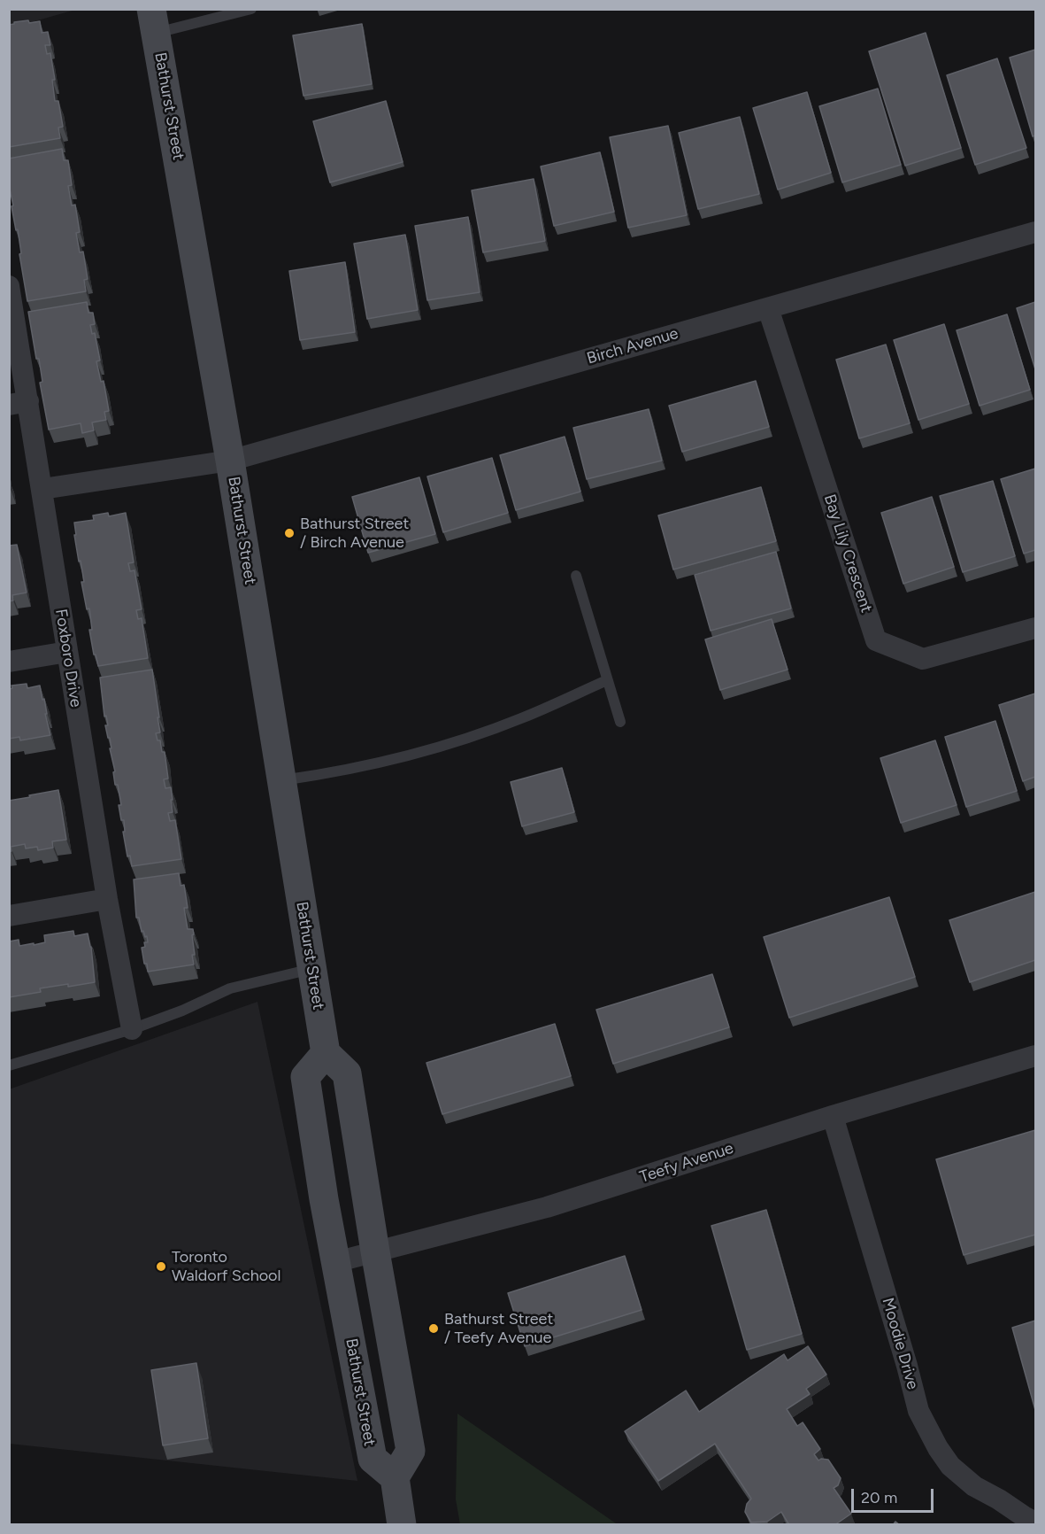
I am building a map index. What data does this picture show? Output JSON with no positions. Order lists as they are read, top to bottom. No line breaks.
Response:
{"streets":{"main road":["Bathurst Street"],"street":["Birch Avenue","Bay Lily Crescent","Foxboro Drive","Teefy Avenue","Moodie Drive"]},"crossings":[["Bathurst Street","Birch Avenue"],["Bathurst Street","Teefy Avenue"],["Birch Avenue","Bay Lily Crescent"],["Birch Avenue","Foxboro Drive"],["Teefy Avenue","Moodie Drive"]],"places":["Bathurst Street / Birch Avenue","Toronto Waldorf School","Bathurst Street / Teefy Avenue"],"scale_bar":"20 m"}
